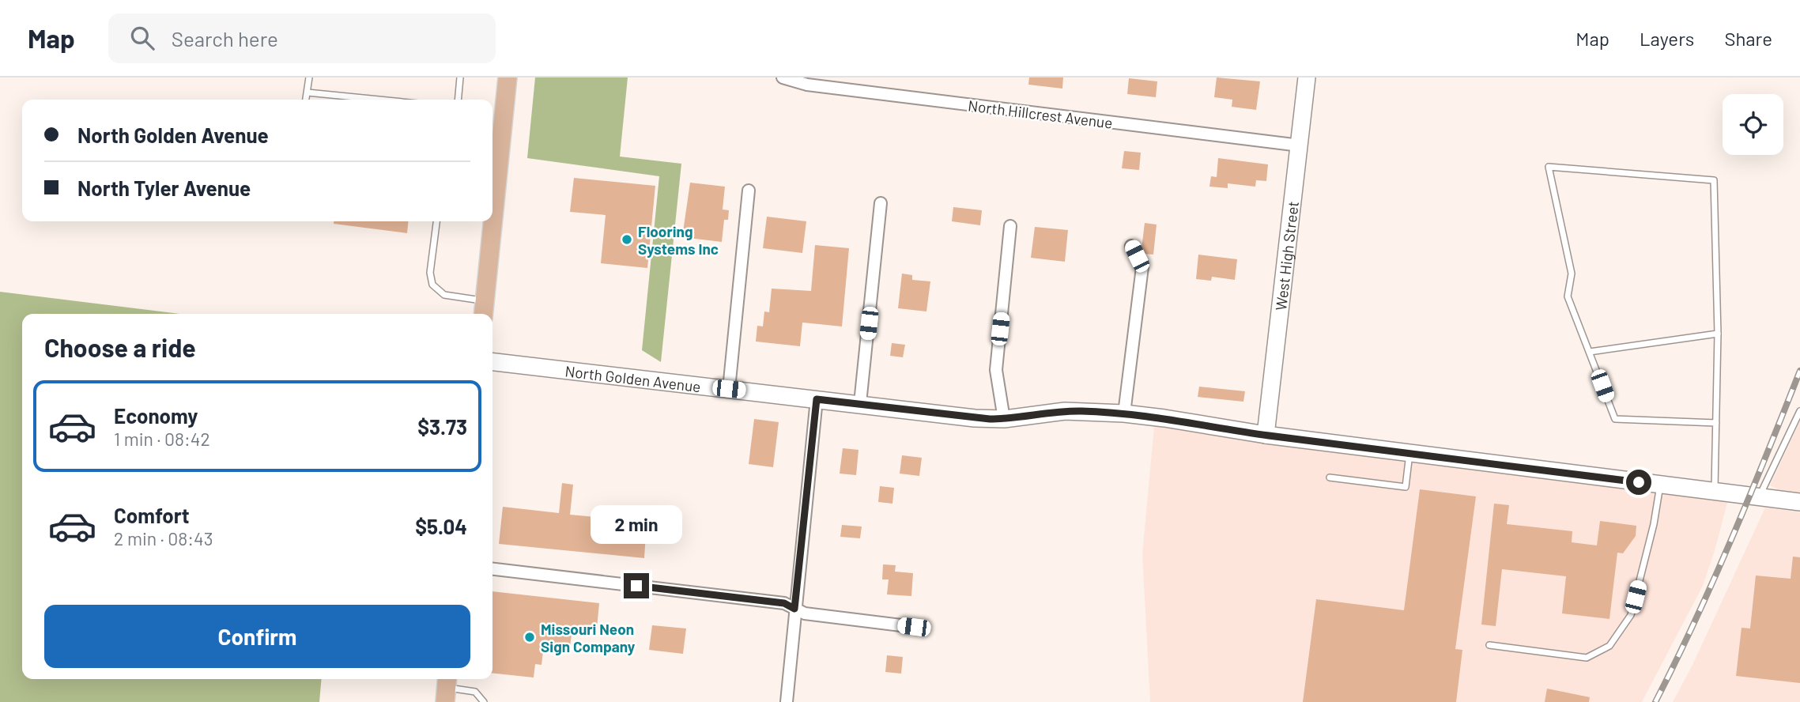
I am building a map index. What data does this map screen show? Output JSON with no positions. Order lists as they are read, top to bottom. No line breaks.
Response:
{"streets":{"street":["North Hillcrest Avenue","West High Street","North Golden Avenue"]},"crossings":[["North Hillcrest Avenue","West High Street"],["West High Street","North Golden Avenue"]],"places":["Flooring Systems Inc","Missouri Neon Sign Company"],"page":{"header":"Map","search":"Search here","nav":["Map","Layers","Share"],"banner":["North Golden Avenue","North Tyler Avenue"],"heading":"Choose a ride","list":[{"name":"Economy","note":"1 min · 08:42","value":"$3.73"},{"name":"Comfort","note":"2 min · 08:43","value":"$5.04"}],"bubble":"2 min","buttons":"Confirm"}}
